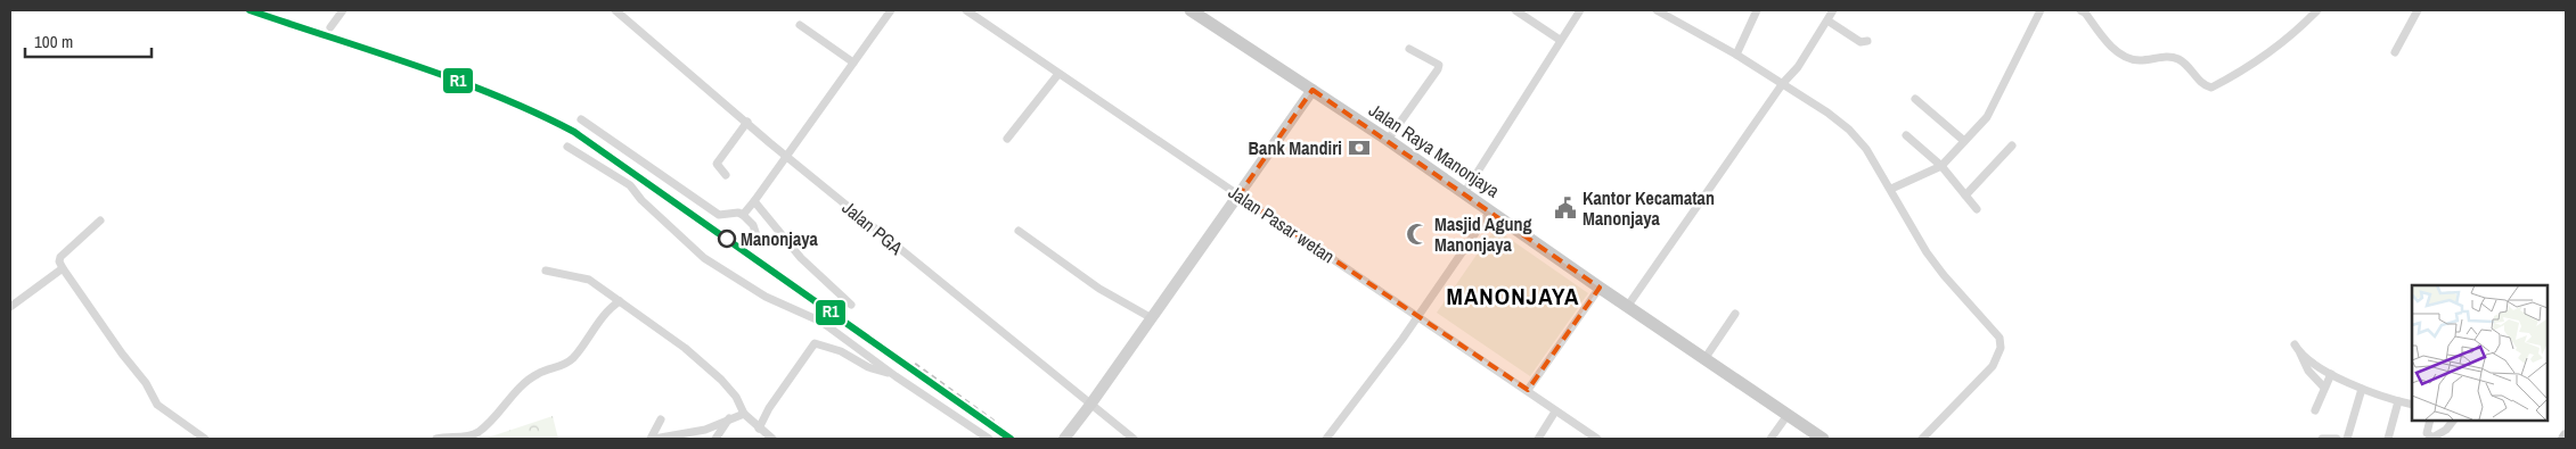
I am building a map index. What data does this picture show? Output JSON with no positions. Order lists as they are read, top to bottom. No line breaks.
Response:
{"streets":{"main road":["Jalan Raya Manonjaya"],"street":["Jalan Pasar wetan","Jalan PGA"]},"districts":["MANONJAYA"],"places":{"bank":["Bank Mandiri"],"public building":["Kantor Kecamatan Manonjaya"],"mosque":["Masjid Agung Manonjaya"],"other":["Manonjaya"]},"lines":["transit line R1"],"scale_bar":"100 m"}
